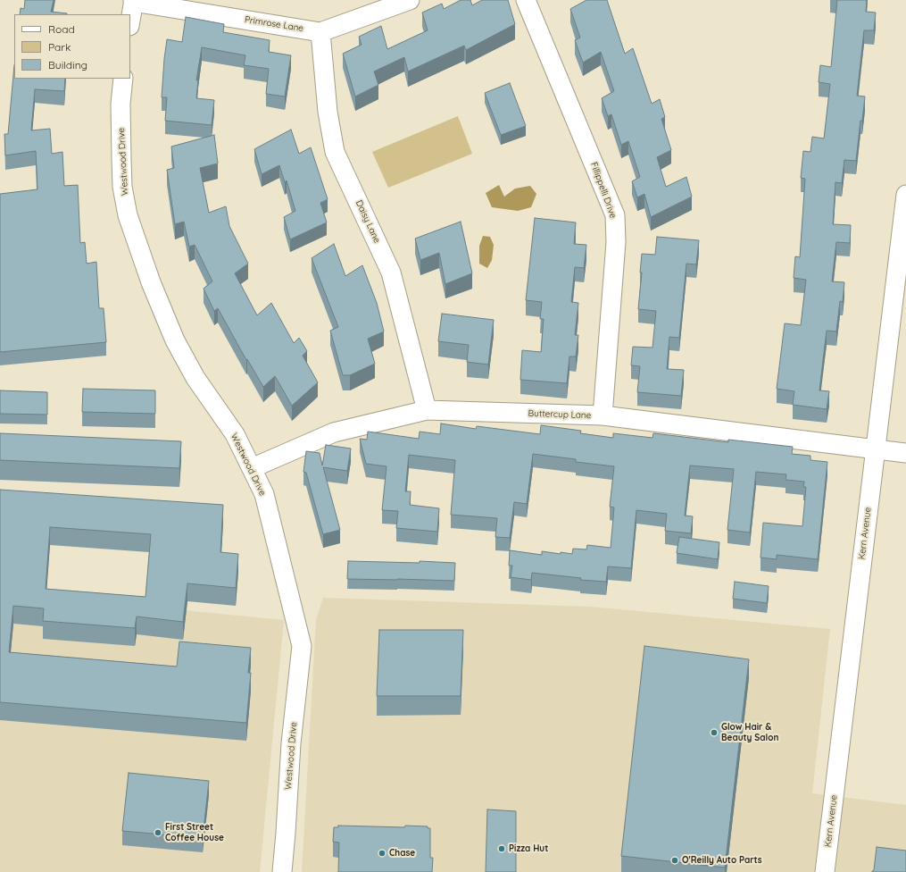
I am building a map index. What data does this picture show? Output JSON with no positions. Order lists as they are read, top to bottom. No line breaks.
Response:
{"streets":{"street":["Primrose Lane","Westwood Drive","Fillippelli Drive","Daisy Lane","Buttercup Lane","Kern Avenue"]},"crossings":[["Primrose Lane","Daisy Lane"],["Westwood Drive","Buttercup Lane"],["Fillippelli Drive","Buttercup Lane"],["Daisy Lane","Buttercup Lane"],["Buttercup Lane","Kern Avenue"]],"places":["Glow Hair & Beauty Salon","First Street Coffee House","Pizza Hut","Chase","O'Reilly Auto Parts"],"legend":["Road","Park","Building"]}
